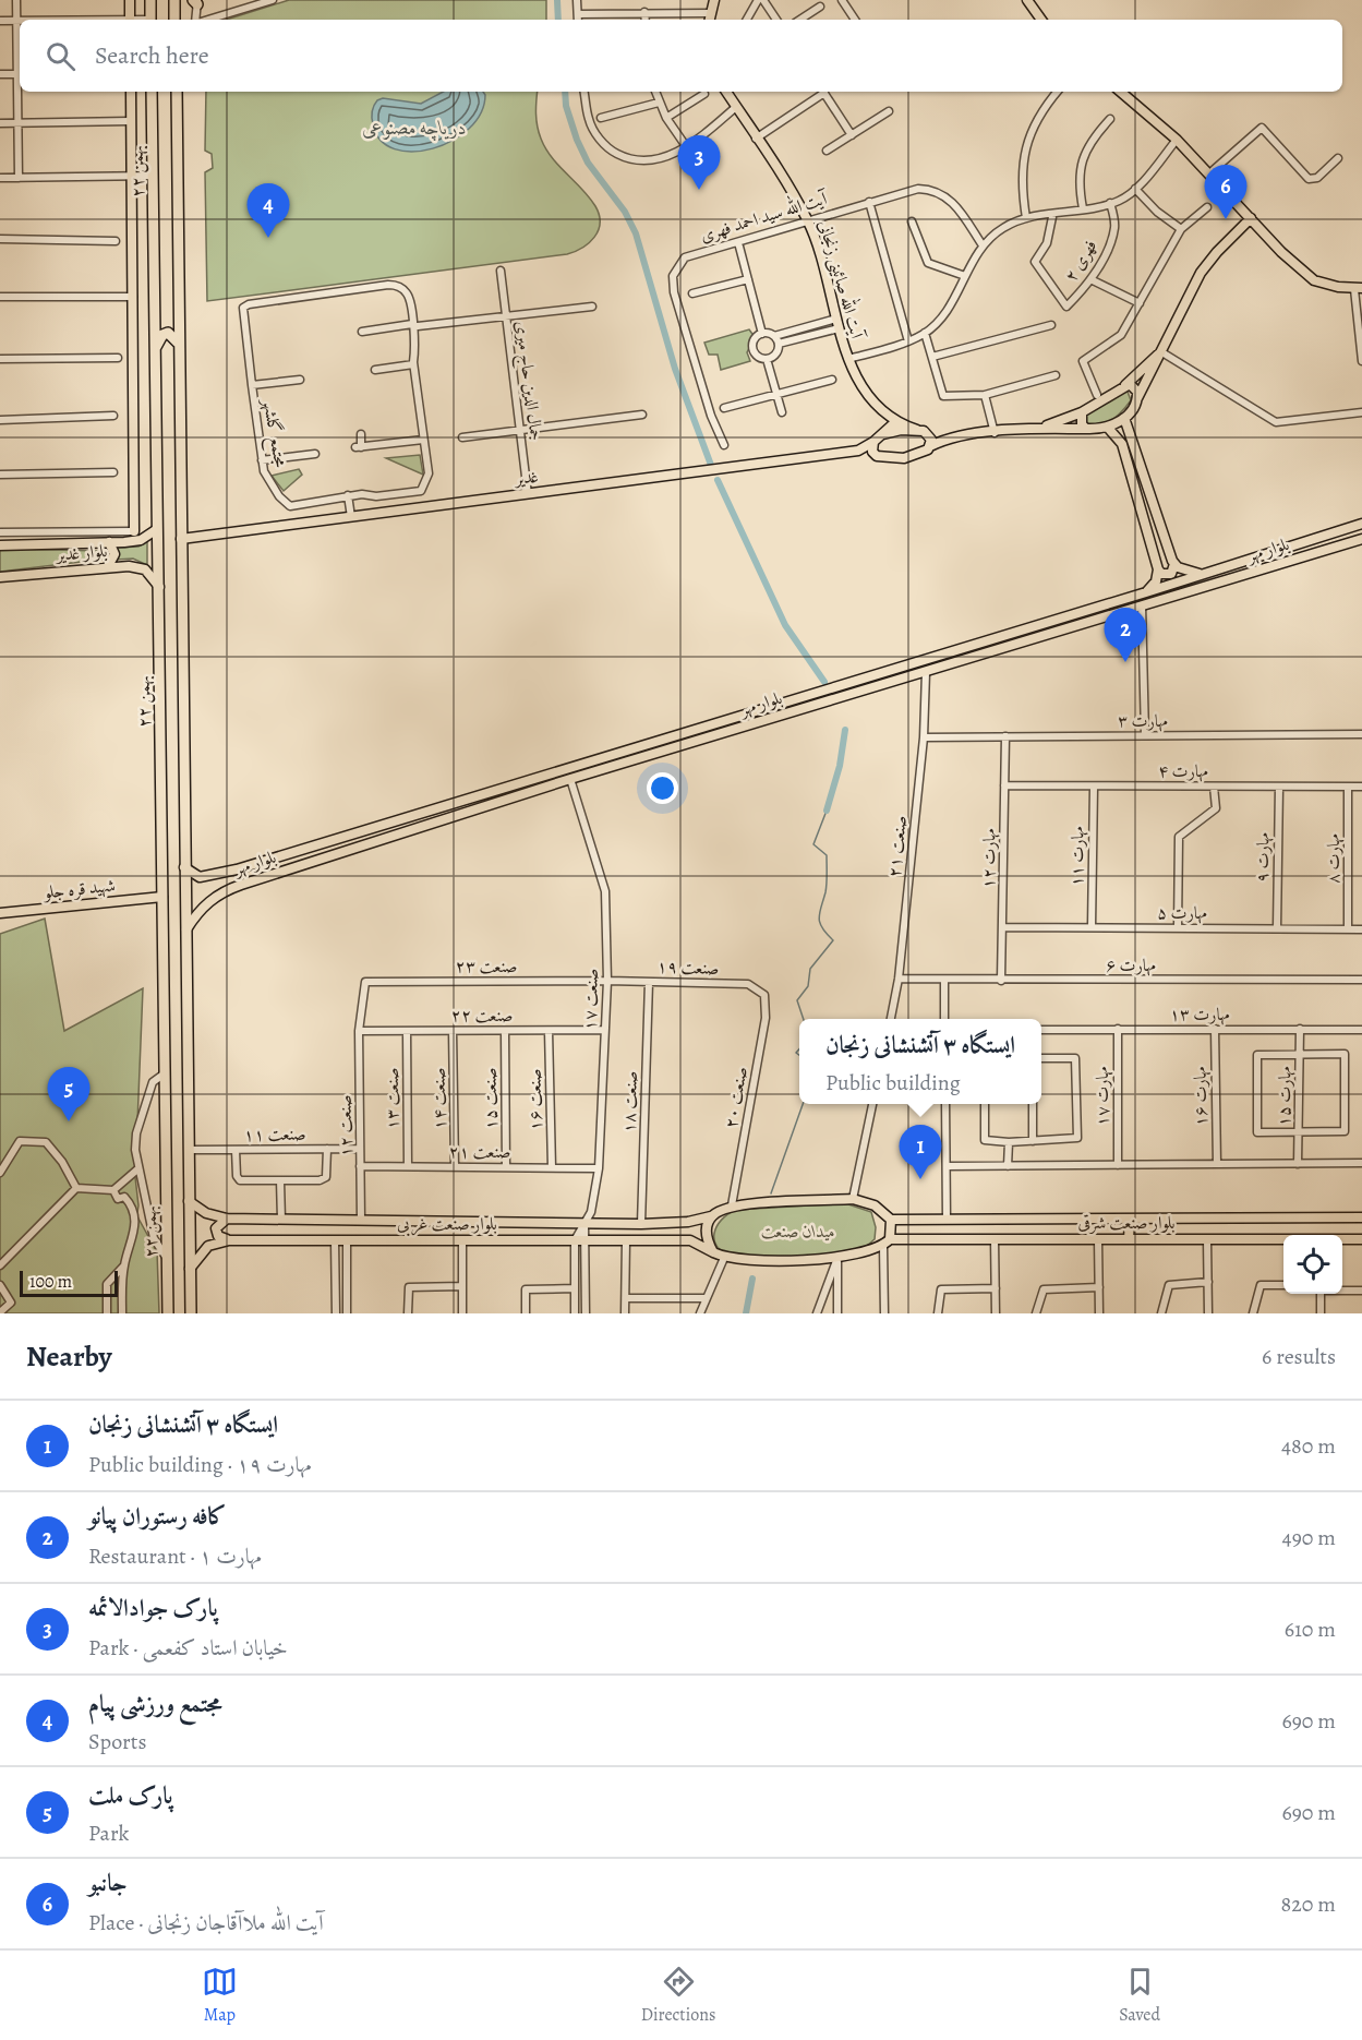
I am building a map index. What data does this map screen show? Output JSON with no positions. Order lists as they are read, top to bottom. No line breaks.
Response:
{"streets":{"highway":["۲۲ بهمن"],"main road":["آیت الله صائینی زنجانی","غدیر","بلوار مهر","بلوار غدیر","شهید قره جلو","بلوار صنعت شرقی","بلوار صنعت غربی"],"street":["آیت الله سید احمد فهری","فهری ۲","جمال الدین حاج میری","مجتمع گلشهر","مهارت ۳","مهارت ۴","صنعت ۲۱","مهارت ۱۱","مهارت ۹","مهارت ۱۲","مهارت ۸","مهارت ۵","مهارت ۶","صنعت ۲۳","صنعت ۱۹","صنعت ۱۷","مهارت ۱۳","صنعت ۲۲","مهارت ۱۷","مهارت ۱۶","مهارت ۱۵","صنعت ۲۰","صنعت ۱۳","صنعت ۱۴","صنعت ۱۵","صنعت ۱۶","صنعت ۱۸","صنعت ۱۲","صنعت ۱۱"]},"crossings":[["۲۲ بهمن","بلوار غدیر"],["۲۲ بهمن","شهید قره جلو"],["آیت الله سید احمد فهری","آیت الله صائینی زنجانی"],["آیت الله صائینی زنجانی","غدیر"],["جمال الدین حاج میری","غدیر"],["بلوار مهر","صنعت ۲۱"],["بلوار مهر","صنعت ۱۷"],["مهارت ۳","صنعت ۲۱"],["مهارت ۳","مهارت ۱۲"],["مهارت ۴","مهارت ۱۱"],["مهارت ۴","مهارت ۹"],["مهارت ۴","مهارت ۱۲"],["مهارت ۴","مهارت ۸"],["صنعت ۲۱","مهارت ۶"],["صنعت ۲۱","صنعت ۱۷"],["صنعت ۲۱","صنعت ۱۳"],["صنعت ۲۱","صنعت ۱۴"],["صنعت ۲۱","صنعت ۱۵"],["صنعت ۲۱","صنعت ۱۶"],["صنعت ۲۱","صنعت ۱۲"],["مهارت ۱۱","مهارت ۵"],["مهارت ۹","مهارت ۵"],["مهارت ۱۲","مهارت ۵"],["مهارت ۱۲","مهارت ۶"],["مهارت ۸","مهارت ۵"],["صنعت ۲۳","صنعت ۱۹"],["صنعت ۲۳","صنعت ۱۷"],["صنعت ۲۳","صنعت ۱۲"],["صنعت ۱۹","صنعت ۱۷"],["صنعت ۱۹","صنعت ۲۰"],["صنعت ۱۹","صنعت ۱۸"],["صنعت ۱۷","صنعت ۲۲"],["صنعت ۱۷","بلوار صنعت غربی"],["مهارت ۱۳","مهارت ۱۷"],["مهارت ۱۳","مهارت ۱۶"],["مهارت ۱۳","مهارت ۱۵"],["صنعت ۲۲","صنعت ۱۳"],["صنعت ۲۲","صنعت ۱۴"],["صنعت ۲۲","صنعت ۱۵"],["صنعت ۲۲","صنعت ۱۶"],["صنعت ۲۲","صنعت ۱۲"],["صنعت ۱۸","بلوار صنعت غربی"],["صنعت ۱۲","صنعت ۱۱"],["صنعت ۱۲","بلوار صنعت غربی"]],"water":["دریاچه مصنوعی"],"parks":["میدان صنعت"],"scale_bar":"100 m","page":{"search":"Search here","pins":["3","6","4","2","5","1"],"popup":["ایستگاه ۳ آتشنشانی زنجان","Public building"],"scale":"100 m","heading":["Nearby","6 results"],"list":[{"mark":"1","name":"ایستگاه ۳ آتشنشانی زنجان","note":"Public building · مهارت ۱۹","value":"480 m"},{"mark":"2","name":"كافه رستوران پيانو","note":"Restaurant · مهارت ۱","value":"490 m"},{"mark":"3","name":"پارک جوادالائمه","note":"Park · خیابان استاد کفعمی","value":"610 m"},{"mark":"4","name":"مجتمع ورزشی پیام","note":"Sports","value":"690 m"},{"mark":"5","name":"پارک ملت","note":"Park","value":"690 m"},{"mark":"6","name":"جانبو","note":"Place · آیت الله ملاآقاجان زنجانی","value":"820 m"}],"nav":["Map","Directions","Saved"]}}
